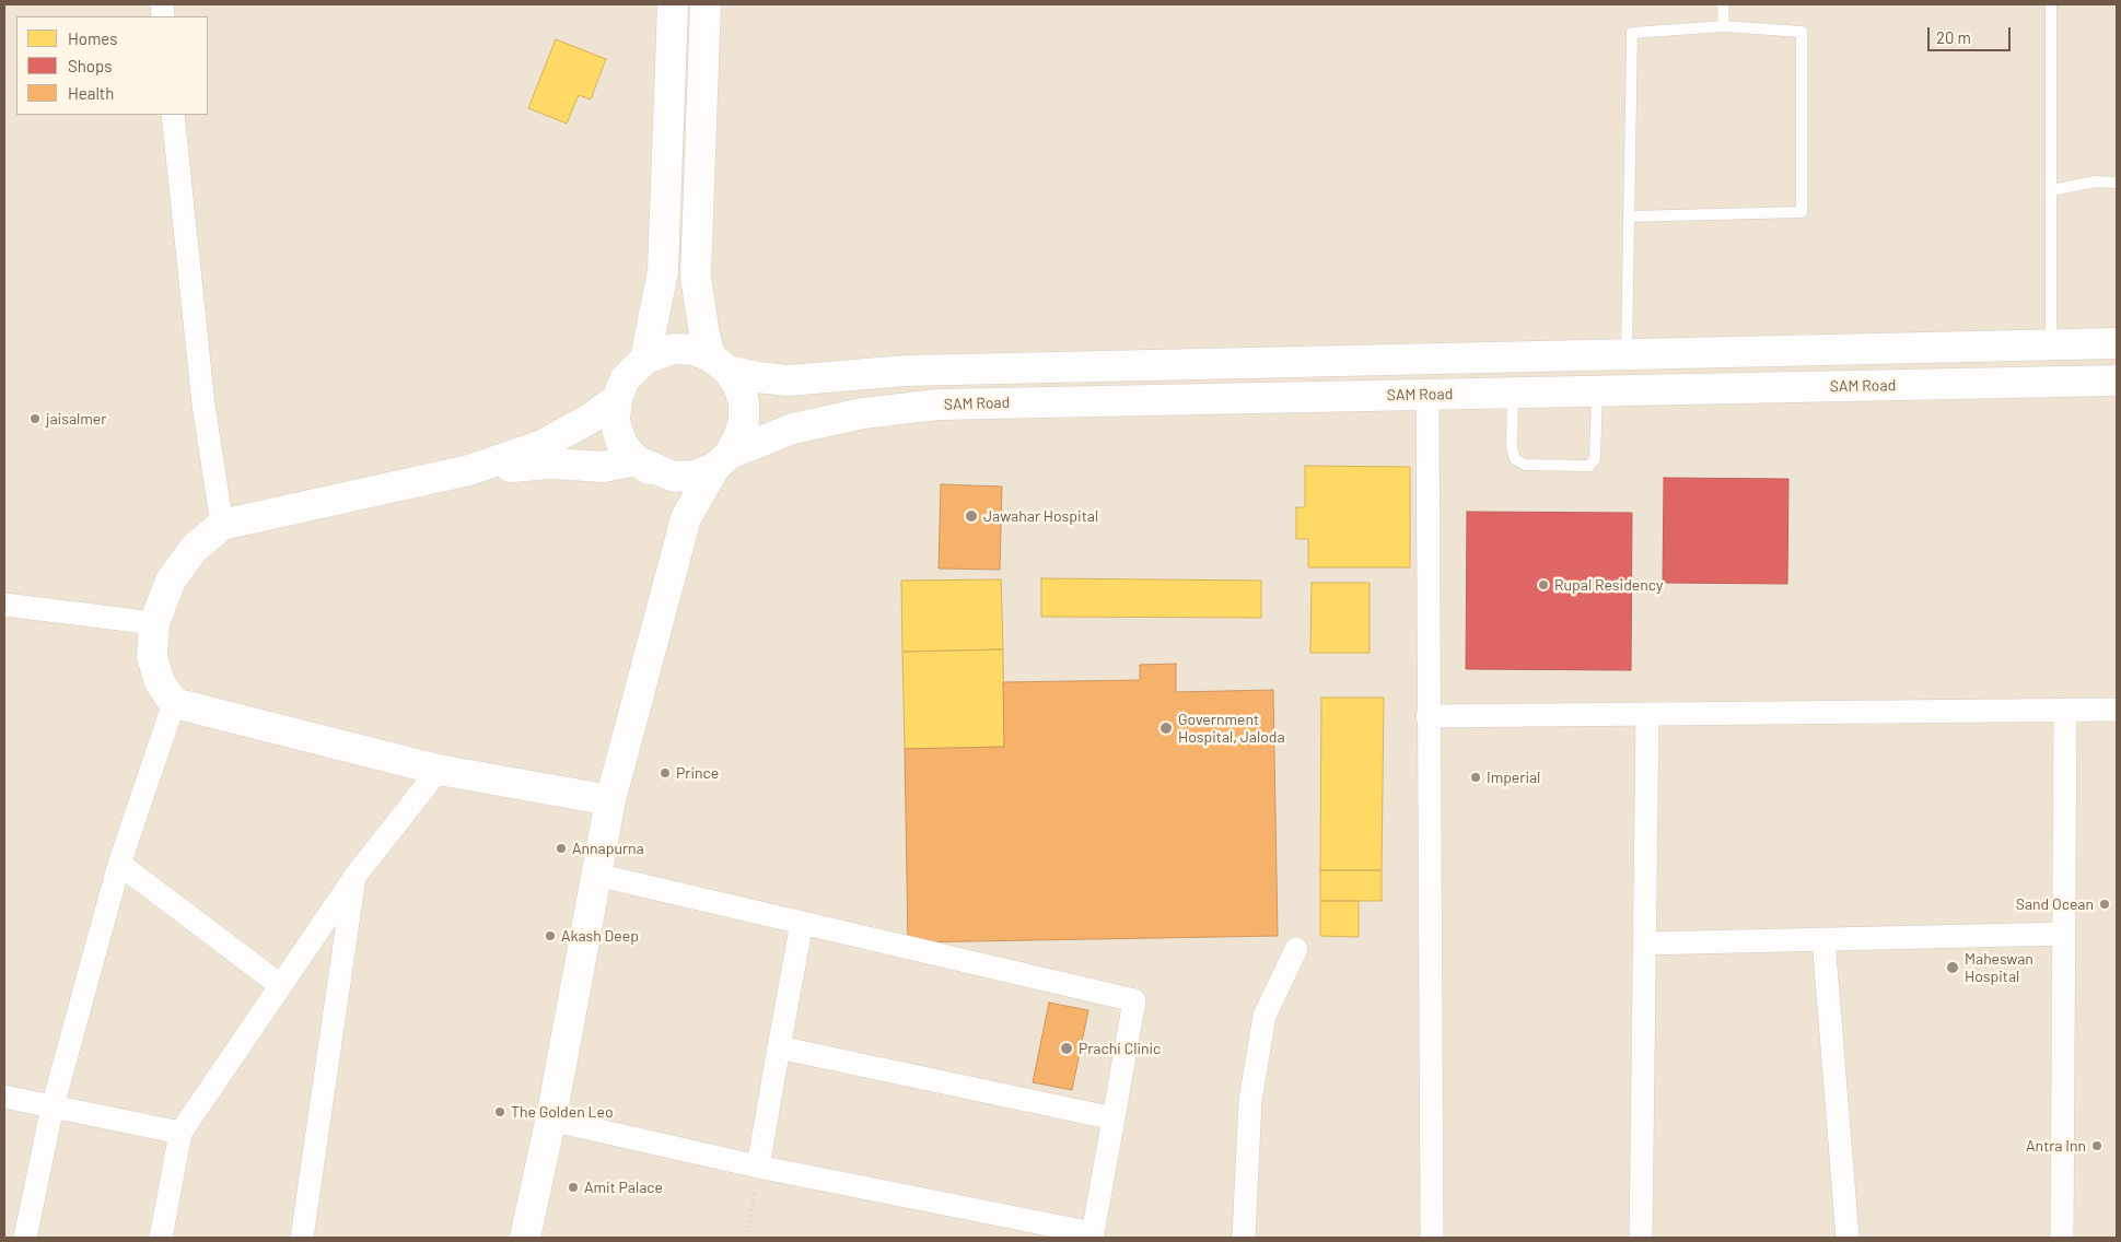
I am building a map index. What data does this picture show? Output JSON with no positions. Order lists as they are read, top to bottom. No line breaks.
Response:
{"streets":{"main road":["SAM Road"]},"places":["jaisalmer","Jawahar Hospital","Rupal Residency","Government Hospital, Jaloda","Prince","Imperial","Annapurna","Sand Ocean","Akash Deep","Maheswan Hospital","Prachi Clinic","The Golden Leo","Antra Inn","Amit Palace"],"legend":["Homes","Shops","Health"],"scale_bar":"20 m"}
